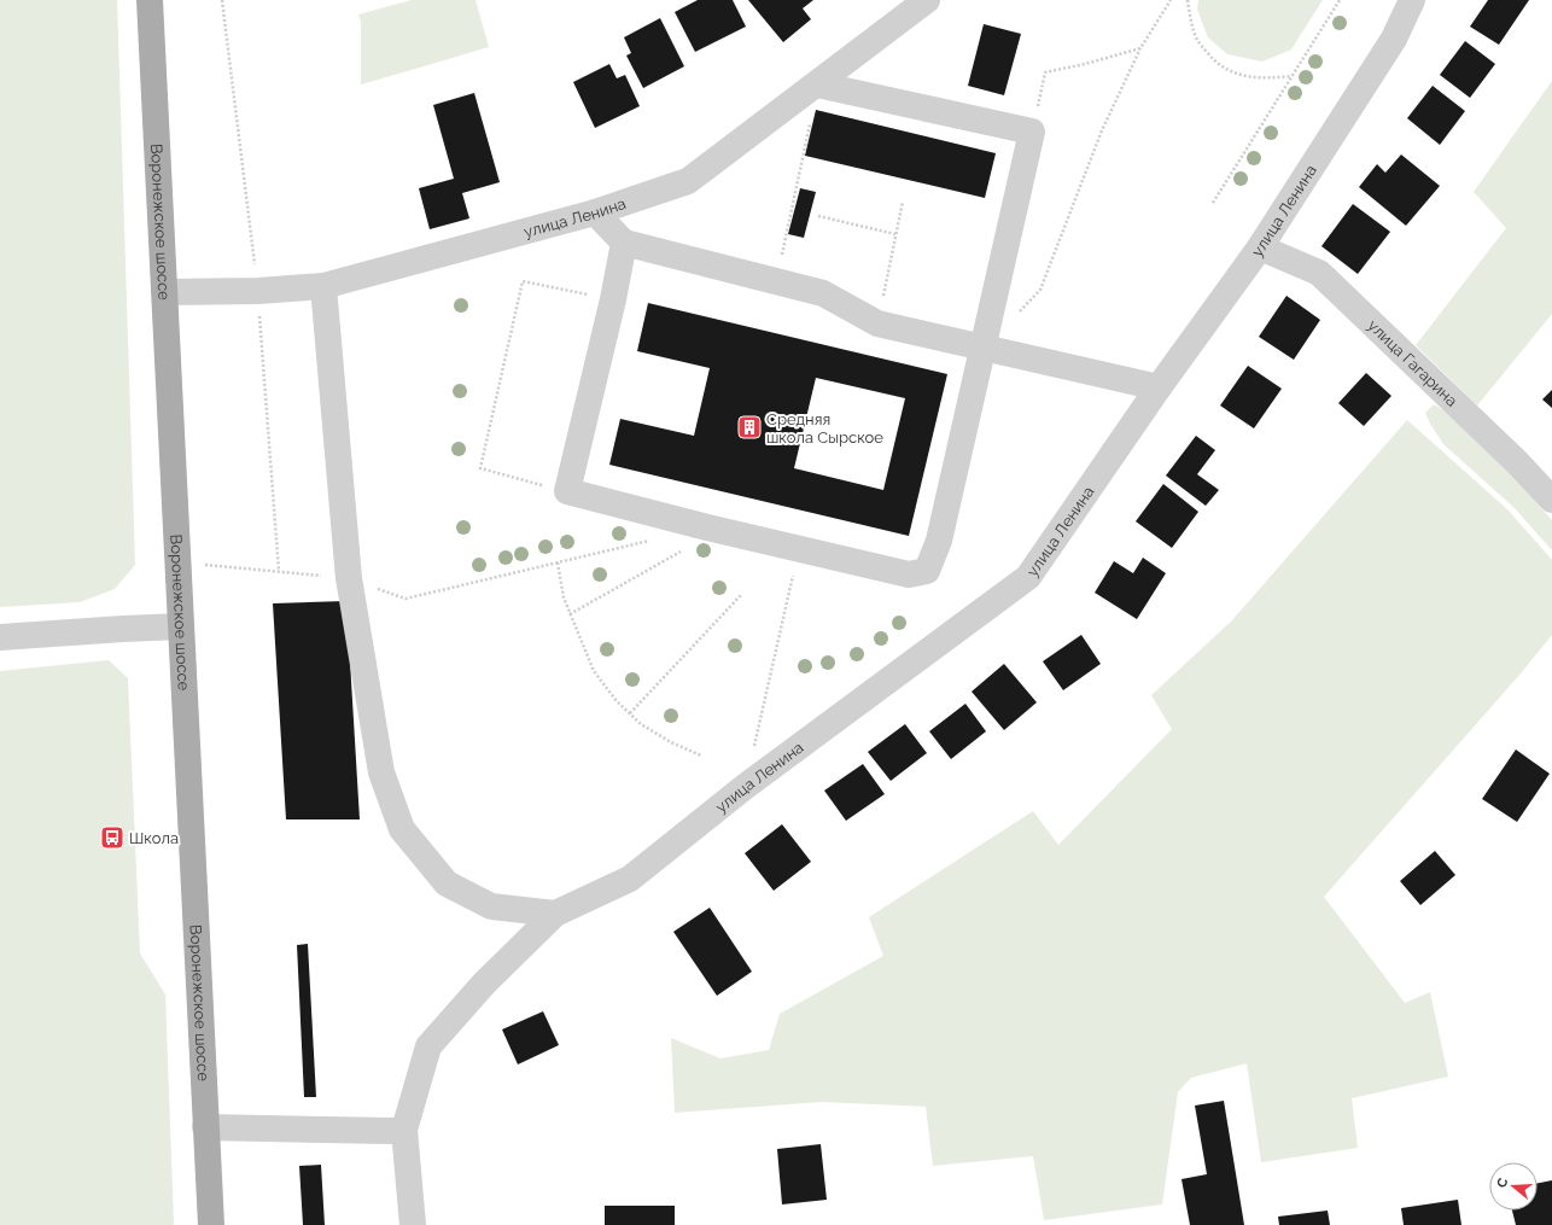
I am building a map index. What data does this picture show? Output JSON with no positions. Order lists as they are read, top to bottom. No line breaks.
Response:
{"streets":{"main road":["Воронежское шоссе"],"street":["улица Ленина","улица Гагарина"]},"crossings":[["улица Ленина","Воронежское шоссе"],["улица Ленина","улица Гагарина"]],"places":{"building":["Средняя школа Сырское"],"bus stop":["Школа"]},"north":"left"}
